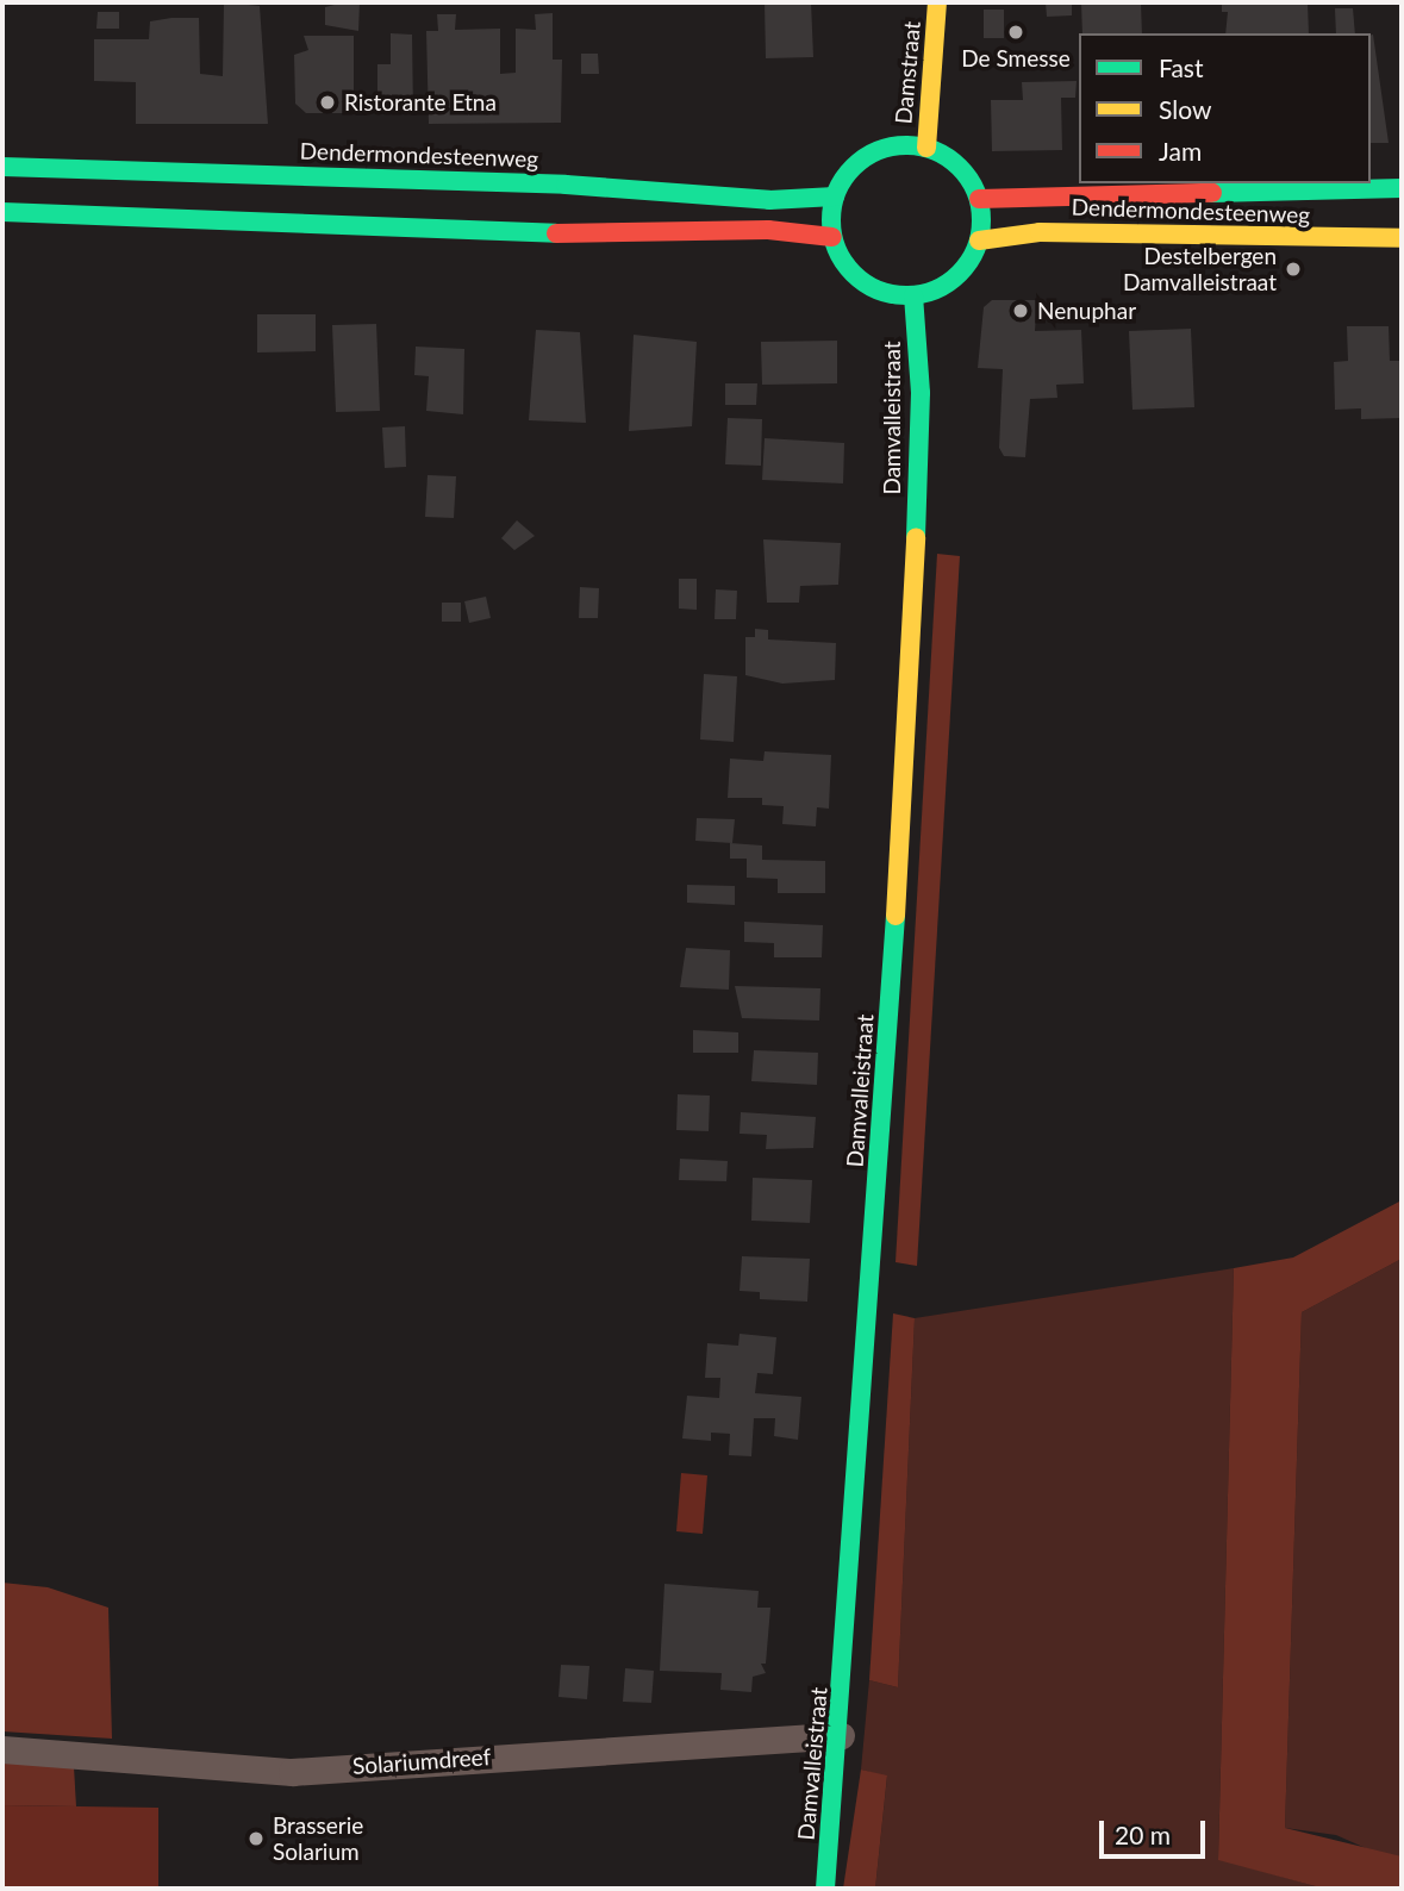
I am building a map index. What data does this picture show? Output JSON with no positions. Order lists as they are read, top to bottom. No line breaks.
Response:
{"streets":{"main road":["Damstraat","Dendermondesteenweg","Damvalleistraat"],"street":["Solariumdreef"]},"crossings":[["Damstraat","Dendermondesteenweg"],["Damstraat","Damvalleistraat"],["Dendermondesteenweg","Damvalleistraat"],["Damvalleistraat","Solariumdreef"]],"places":["De Smesse","Ristorante Etna","Destelbergen Damvalleistraat","Nenuphar","Brasserie Solarium"],"legend":["Fast","Slow","Jam"],"scale_bar":"20 m"}
